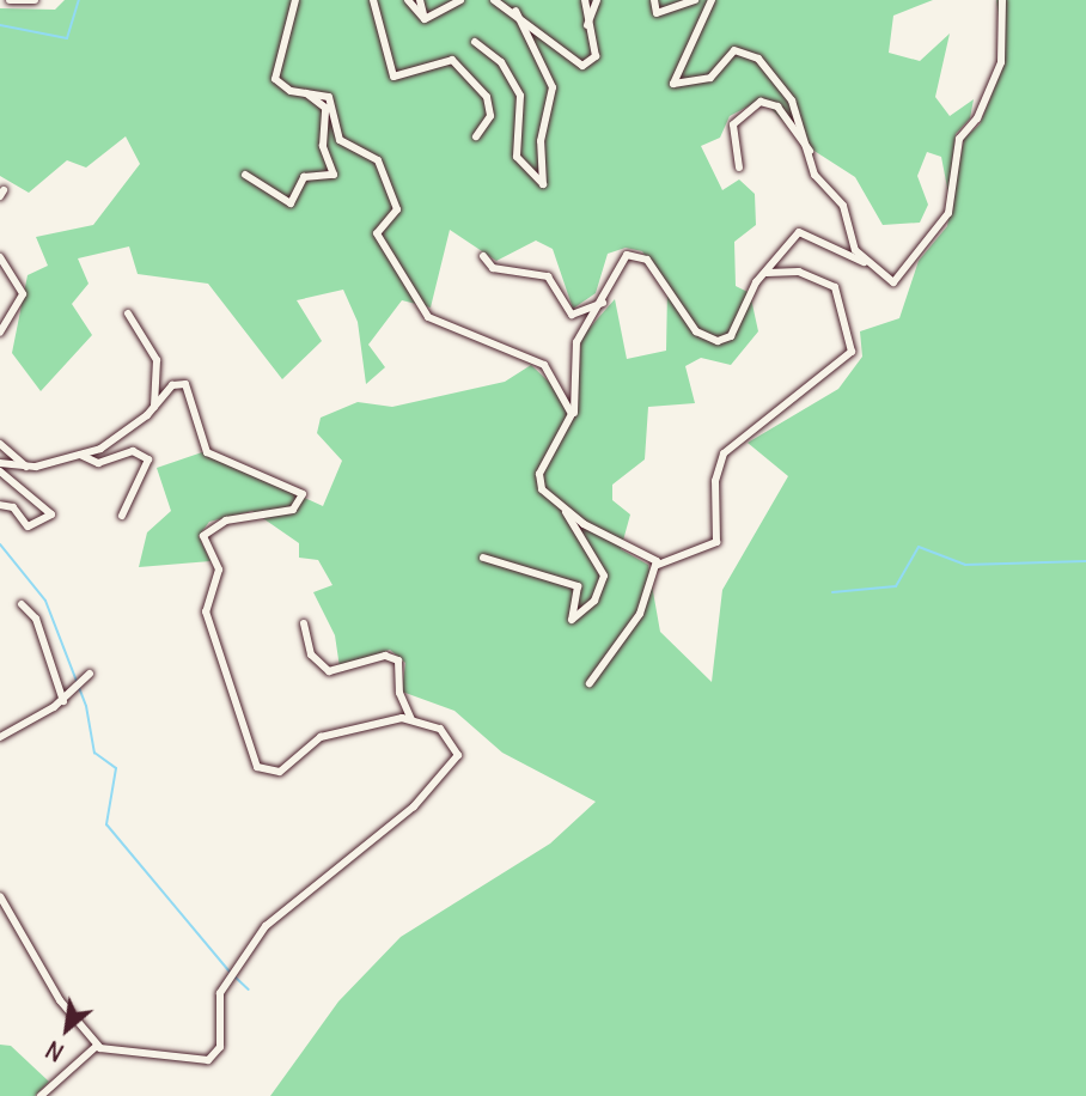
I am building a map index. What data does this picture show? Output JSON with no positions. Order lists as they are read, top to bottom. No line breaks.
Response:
{"north":"bottom left"}
